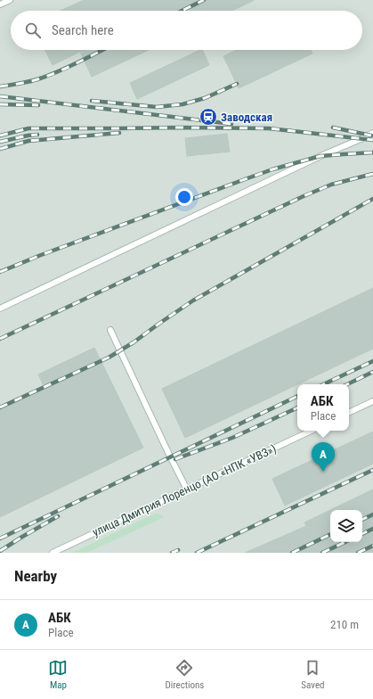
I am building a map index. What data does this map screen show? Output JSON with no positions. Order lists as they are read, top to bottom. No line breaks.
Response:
{"streets":{"lane":["улица Дмитрия Лоренцо (АО «НПК «УВЗ»)"]},"places":{"station":["Заводская"]},"page":{"search":"Search here","popup":["АБК","Place"],"pins":"A","heading":"Nearby","list":[{"mark":"A","name":"АБК","note":"Place","value":"210 m"}],"nav":["Map","Directions","Saved"]}}
